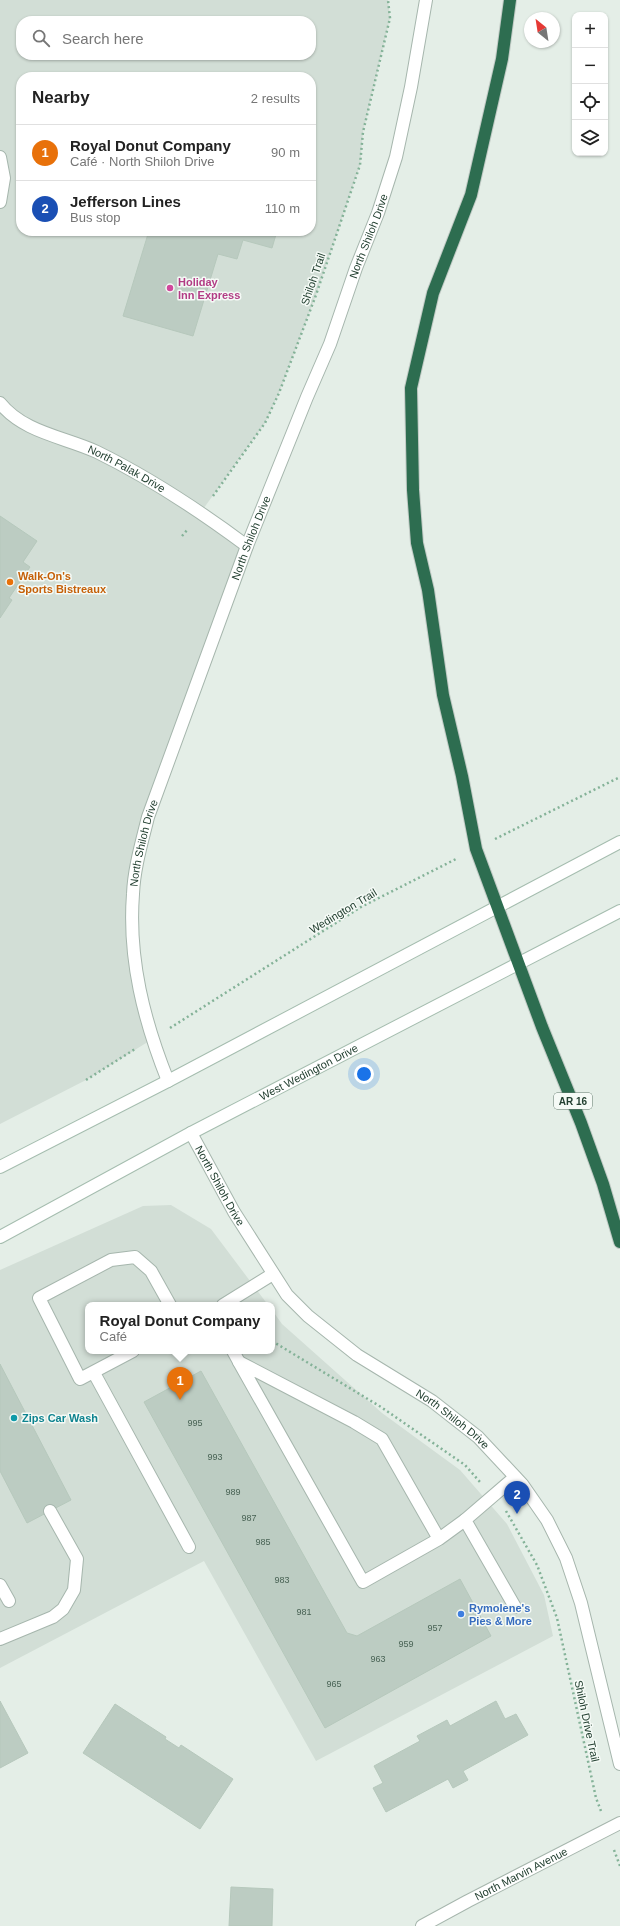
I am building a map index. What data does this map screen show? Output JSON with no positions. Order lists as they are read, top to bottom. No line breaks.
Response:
{"streets":{"highway":["AR 16"],"street":["North Shiloh Drive","North Palak Drive","West Wedington Drive","North Marvin Avenue"],"path":["Shiloh Trail","Wedington Trail","Shiloh Drive Trail"]},"crossings":[["North Shiloh Drive","North Palak Drive"],["North Shiloh Drive","Wedington Trail"],["North Shiloh Drive","West Wedington Drive"],["Shiloh Trail","North Palak Drive"],["West Wedington Drive","AR 16"]],"places":["Holiday Inn Express","Walk-On's Sports Bistreaux","Zips Car Wash","Rymolene's Pies & More"],"house_numbers":["995","993","989","987","985","983","981","957","959","963","965"],"north":"top left","page":{"map_buttons":["+","−"],"search":"Search here","heading":["Nearby","2 results"],"list":[{"mark":"1","name":"Royal Donut Company","note":"Café · North Shiloh Drive","value":"90 m"},{"mark":"2","name":"Jefferson Lines","note":"Bus stop","value":"110 m"}],"popup":["Royal Donut Company","Café"],"pins":["1","2"]}}
